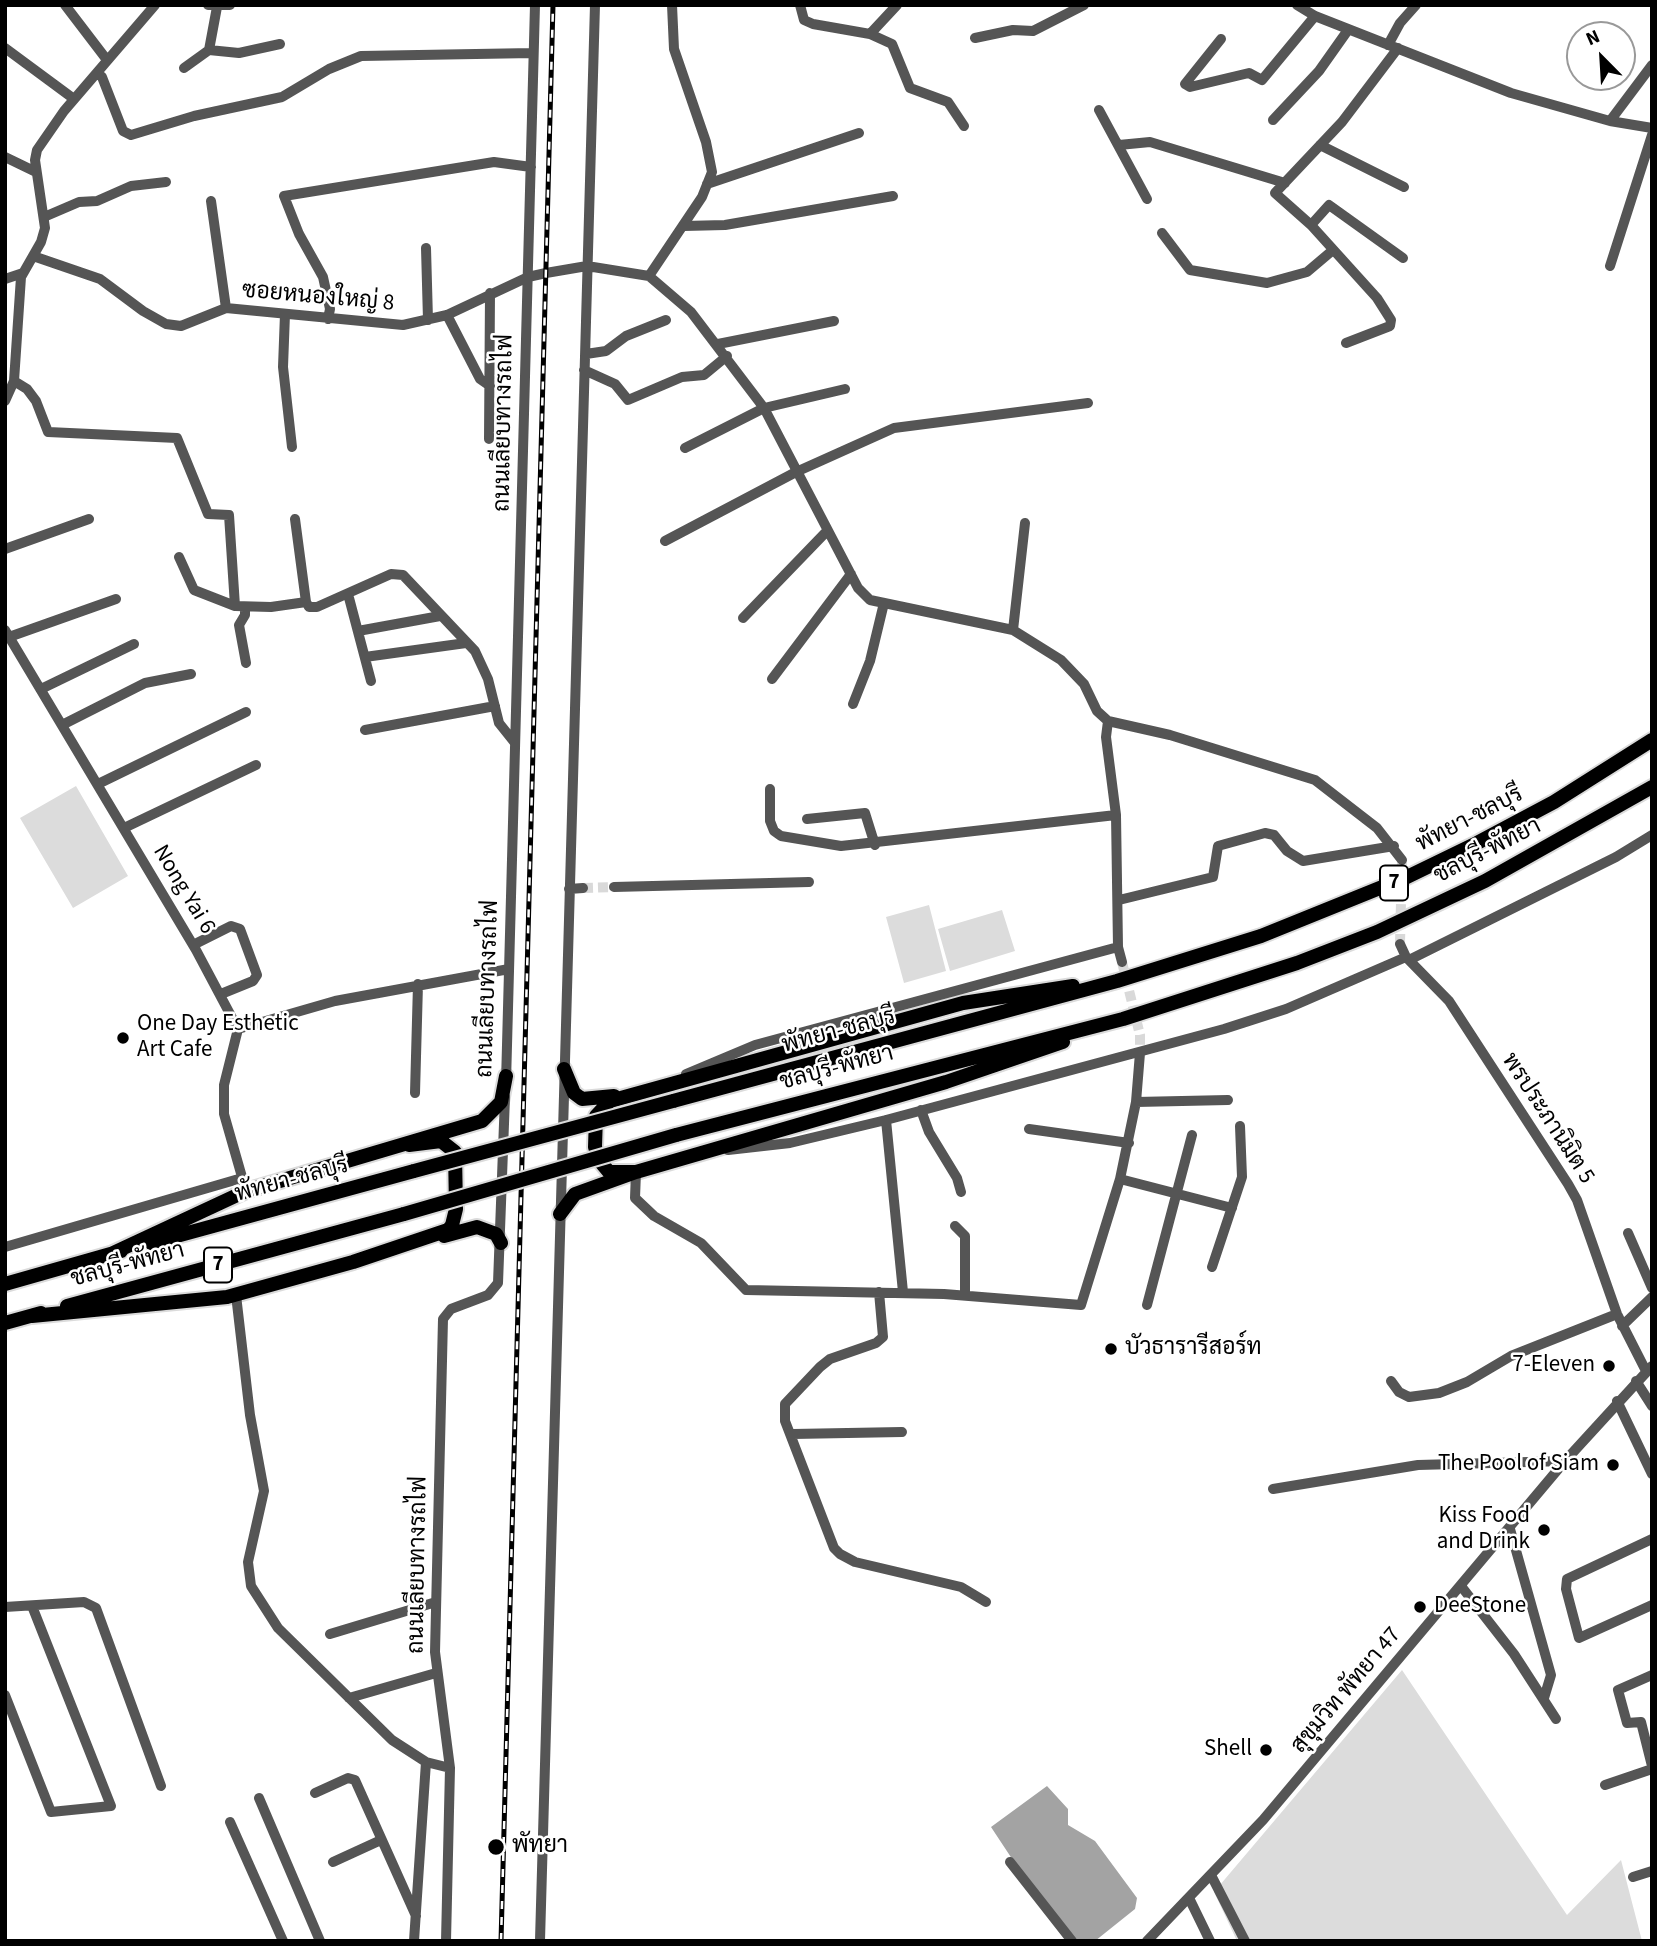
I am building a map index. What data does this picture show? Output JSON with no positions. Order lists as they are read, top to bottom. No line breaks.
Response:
{"streets":{"highway":["พัทยา-ชลบุรี","ชลบุรี-พัทยา","7"],"street":["ซอยหนองใหญ่ 8","ถนนเลียบทางรถไฟ","Nong Yai 6","พรประภานิมิต 5","สุขุมวิท พัทยา 47"]},"crossings":[["ซอยหนองใหญ่ 8","ถนนเลียบทางรถไฟ"],["พรประภานิมิต 5","สุขุมวิท พัทยา 47"]],"places":["One Day Esthetic Art Cafe","บัวธารารีสอร์ท","7-Eleven","The Pool of Siam","Kiss Food and Drink","DeeStone","Shell","พัทยา"],"north":"top left"}
